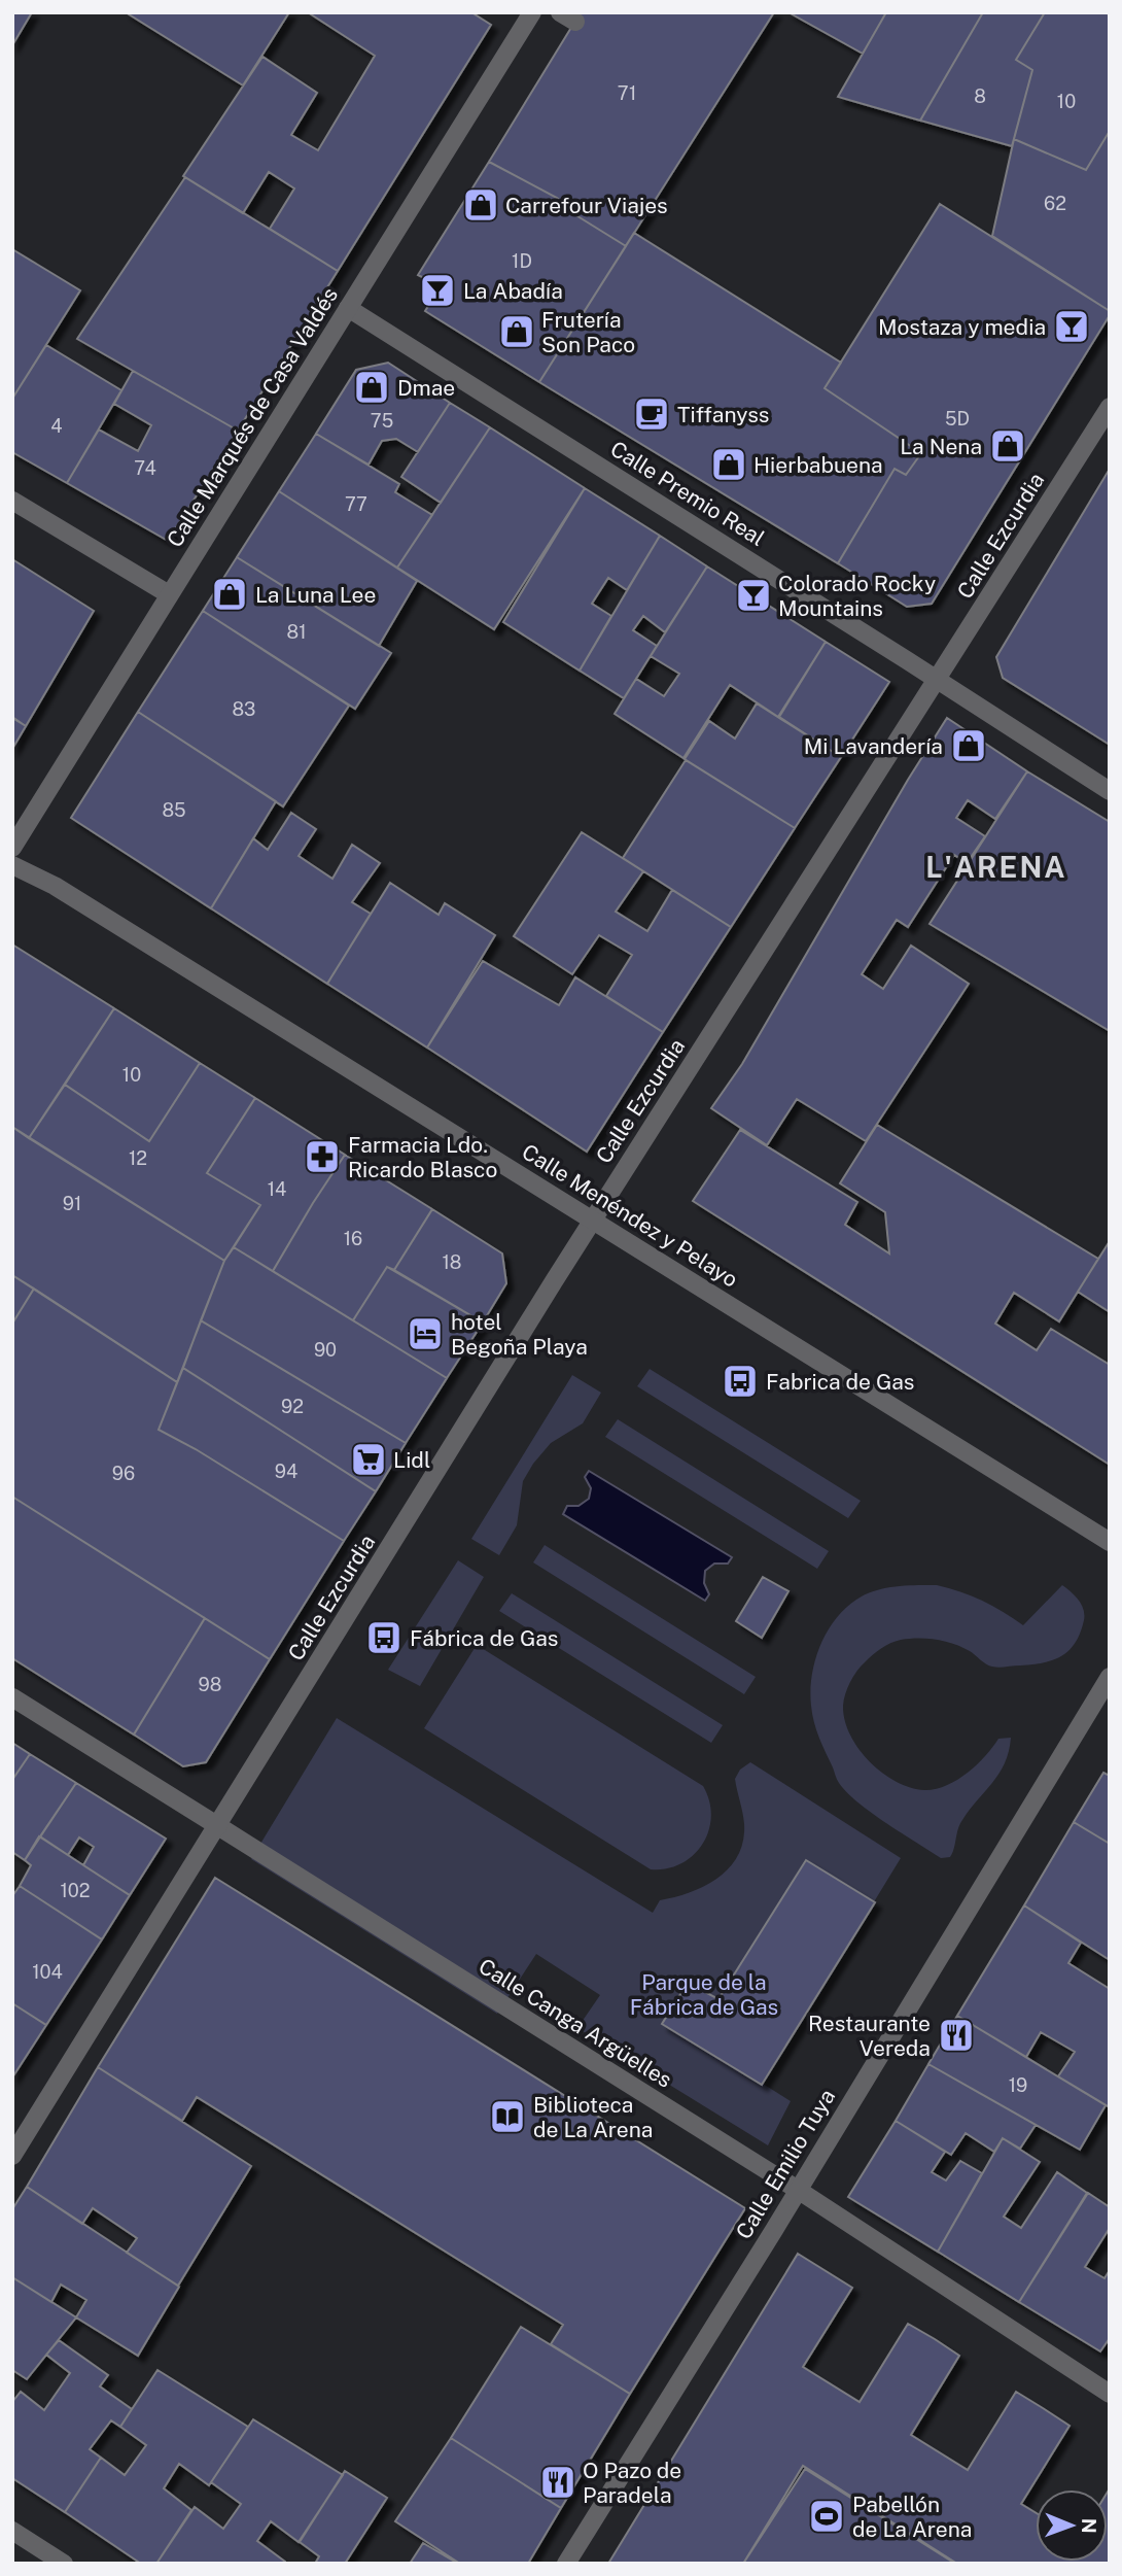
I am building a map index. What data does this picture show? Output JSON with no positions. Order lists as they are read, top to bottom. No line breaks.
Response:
{"streets":{"street":["Calle Marqués de Casa Valdés","Calle Premio Real","Calle Ezcurdia","Calle Menéndez y Pelayo","Calle Canga Argüelles","Calle Emilio Tuya"]},"crossings":[["Calle Marqués de Casa Valdés","Calle Premio Real"],["Calle Premio Real","Calle Ezcurdia"],["Calle Ezcurdia","Calle Menéndez y Pelayo"],["Calle Ezcurdia","Calle Canga Argüelles"],["Calle Canga Argüelles","Calle Emilio Tuya"]],"districts":["L'ARENA"],"parks":["Parque de la Fábrica de Gas"],"places":{"shop":["Carrefour Viajes","Frutería Son Paco","Dmae","La Nena","Hierbabuena","La Luna Lee","Mi Lavandería"],"bar":["La Abadía","Mostaza y media","Colorado Rocky Mountains"],"cafe":["Tiffanyss"],"pharmacy":["Farmacia Ldo. Ricardo Blasco"],"hotel":["hotel Begoña Playa"],"bus stop":["Fabrica de Gas","Fábrica de Gas"],"supermarket":["Lidl"],"restaurant":["Restaurante Vereda","O Pazo de Paradela"],"library":["Biblioteca de La Arena"],"sports":["Pabellón de La Arena"]},"house_numbers":["71","8","10","62","1D","5D","75","4","74","77","81","83","85","10","12","14","91","16","18","90","92","94","96","98","102","104","19"],"north":"right"}
